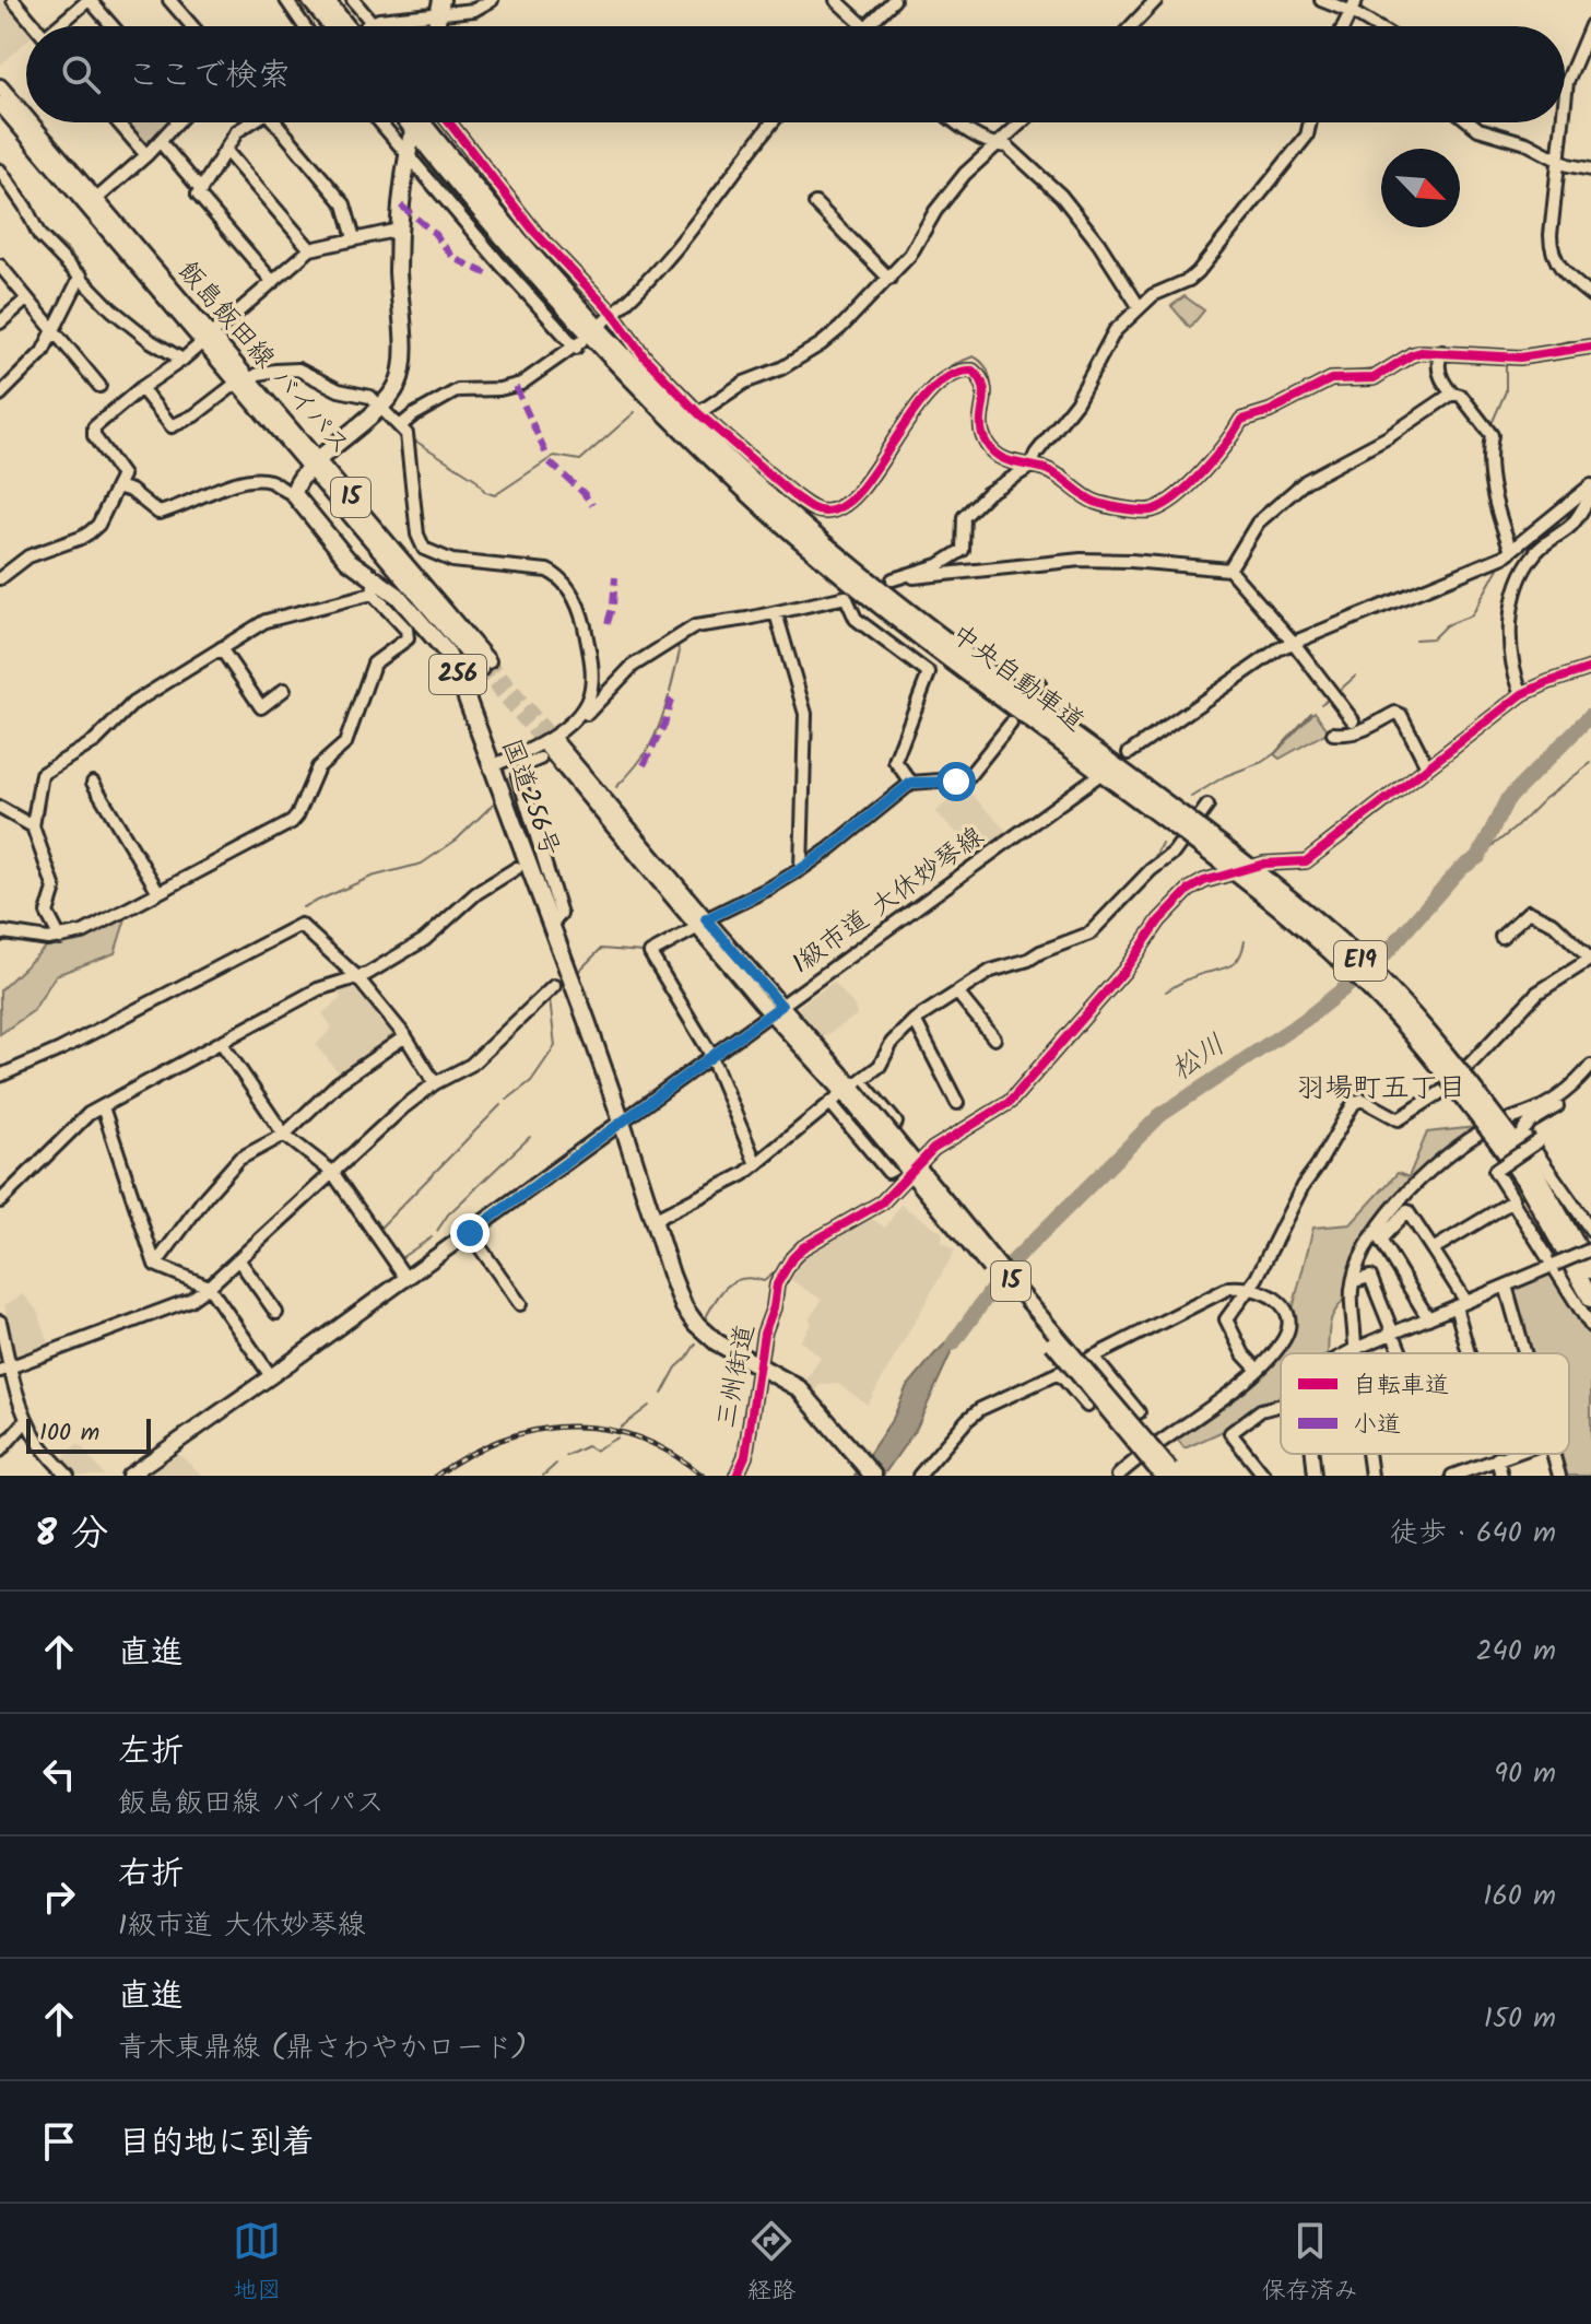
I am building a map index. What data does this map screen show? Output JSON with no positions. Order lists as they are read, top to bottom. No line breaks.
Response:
{"streets":{"highway":["256","中央自動車道","国道256号","E19"],"main road":["飯島飯田線 バイパス","15"],"street":["1級市道 大休妙琴線","三州街道"]},"crossings":[["15","1級市道 大休妙琴線"],["国道256号","1級市道 大休妙琴線"],["国道256号","三州街道"]],"districts":["羽場町五丁目"],"water":["松川"],"legend":["自転車道","小道"],"scale_bar":"100 m","north":"bottom right","page":{"search":"ここで検索","scale":"100 m","heading":["8 分","徒歩 · 640 m"],"list":[["直進","240 m"],["左折","飯島飯田線 バイパス","90 m"],["右折","1級市道 大休妙琴線","160 m"],["直進","青木東鼎線 (鼎さわやかロード)","150 m"],"目的地に到着"],"nav":["地図","経路","保存済み"]}}
